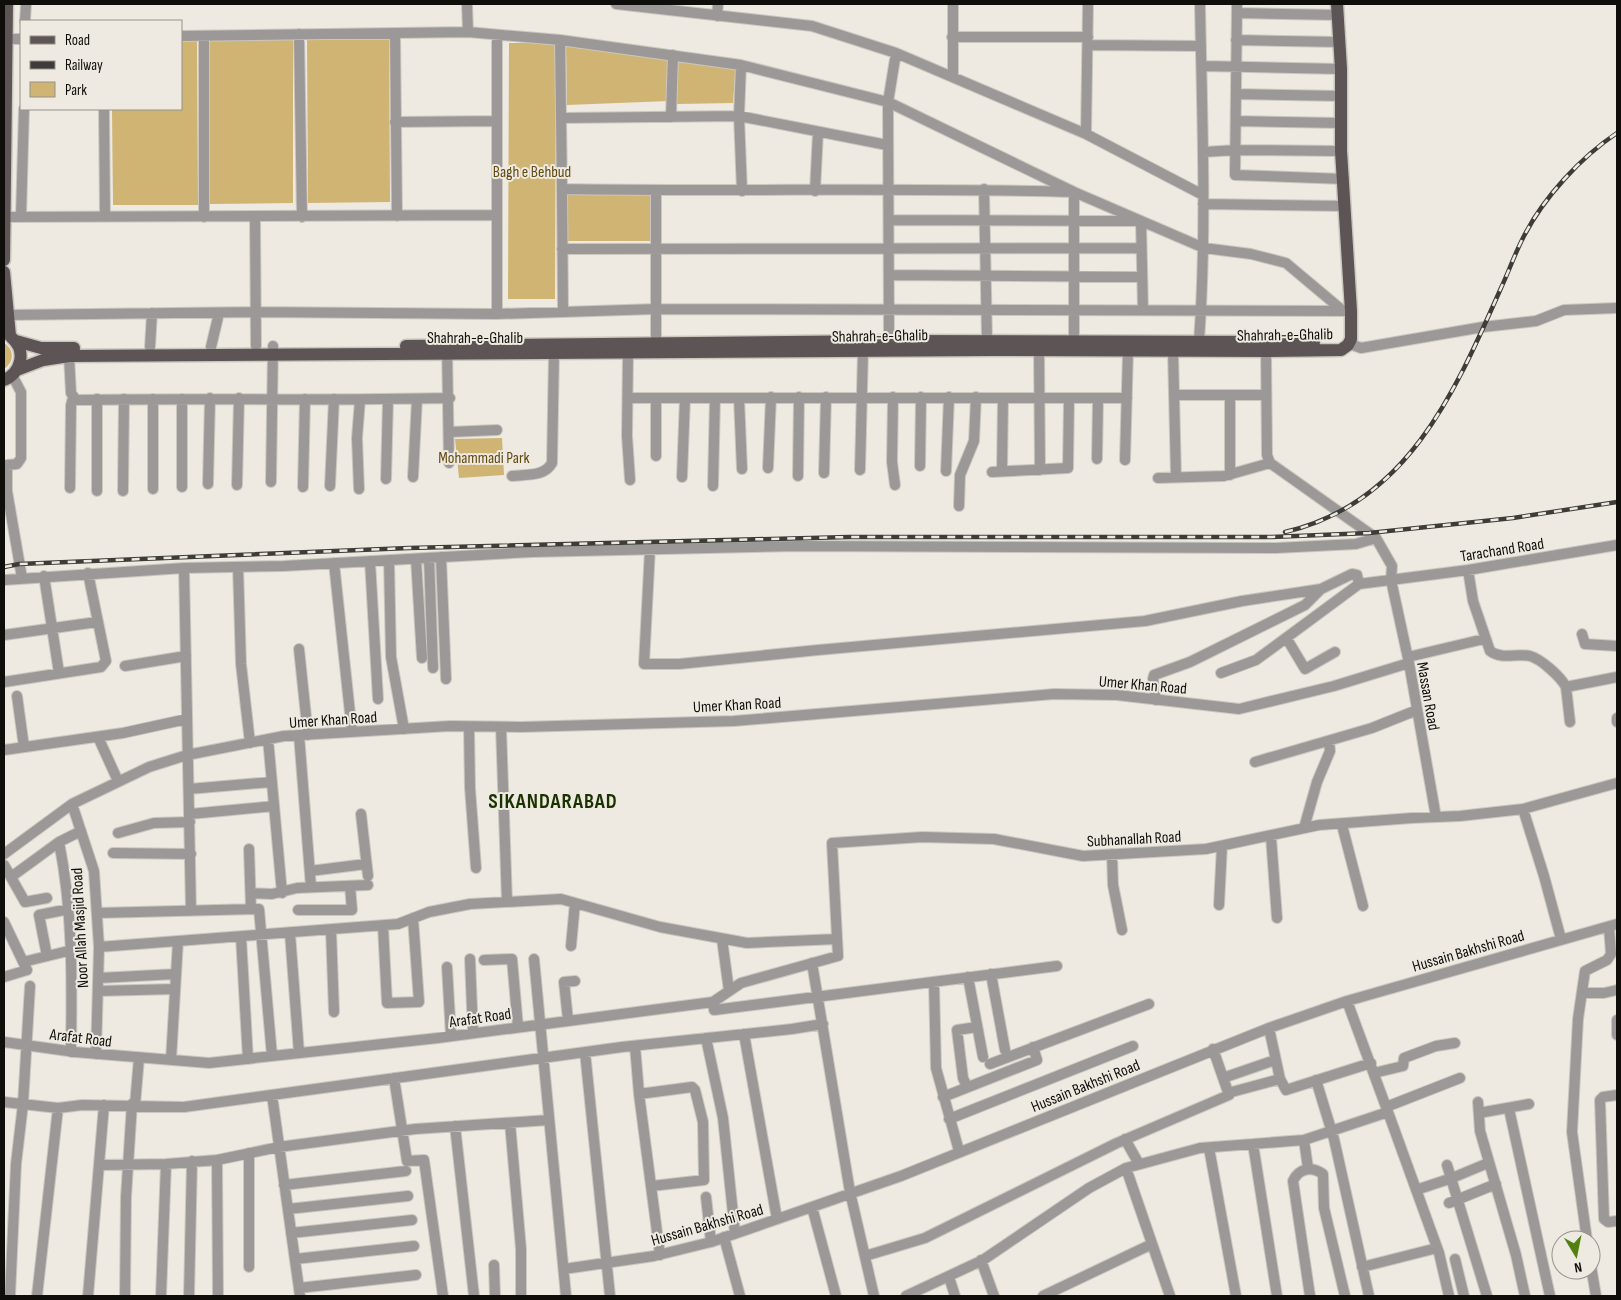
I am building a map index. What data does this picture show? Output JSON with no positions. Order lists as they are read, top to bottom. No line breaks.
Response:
{"streets":{"main road":["Shahrah-e-Ghalib"],"street":["Tarachand Road","Umer Khan Road","Massan Road","Subhanallah Road","Noor Allah Masjid Road","Hussain Bakhshi Road","Arafat Road"]},"crossings":[["Tarachand Road","Massan Road"],["Umer Khan Road","Massan Road"],["Umer Khan Road","Noor Allah Masjid Road"],["Massan Road","Subhanallah Road"],["Subhanallah Road","Arafat Road"],["Noor Allah Masjid Road","Arafat Road"]],"districts":["SIKANDARABAD"],"parks":["Bagh e Behbud","Mohammadi Park"],"legend":["Road","Railway","Park"],"north":"bottom"}
